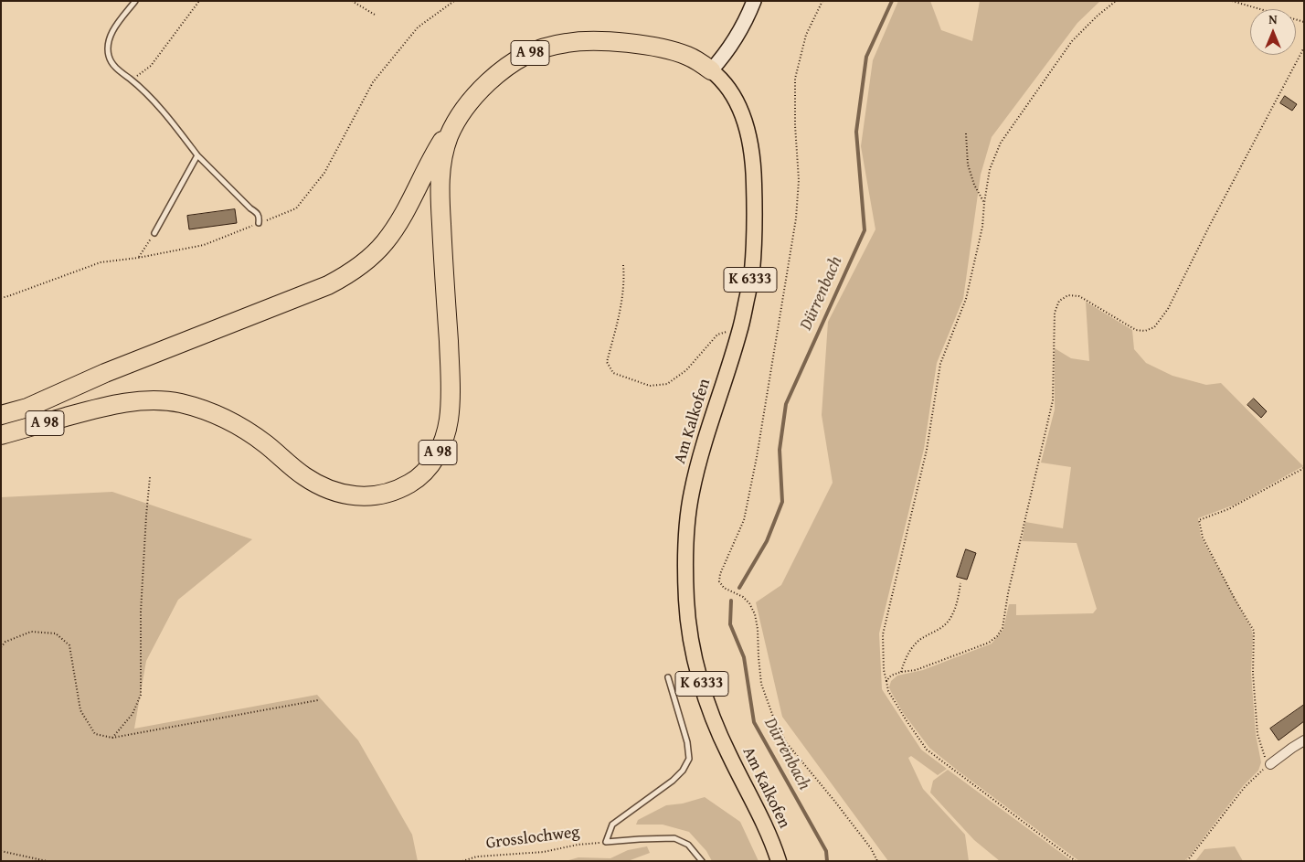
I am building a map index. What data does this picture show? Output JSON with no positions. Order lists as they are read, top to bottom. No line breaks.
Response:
{"streets":{"highway":["A 98"],"main road":["K 6333","Am Kalkofen"],"path":["Grosslochweg"]},"crossings":[["A 98","Am Kalkofen"]],"water":["Dürrenbach"],"north":"top"}
